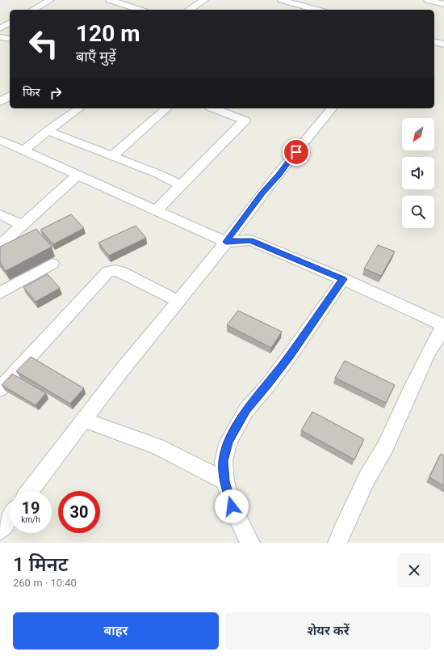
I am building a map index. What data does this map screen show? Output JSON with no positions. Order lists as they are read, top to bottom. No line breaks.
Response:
{"north":"bottom left","page":{"turn":["120 m","बाएँ मुड़ें"],"then":"फिर","speed":"19 km/h","limit":"30","heading":["1 मिनट","260 m · 10:40"],"buttons":["बाहर","शेयर करें"]}}
